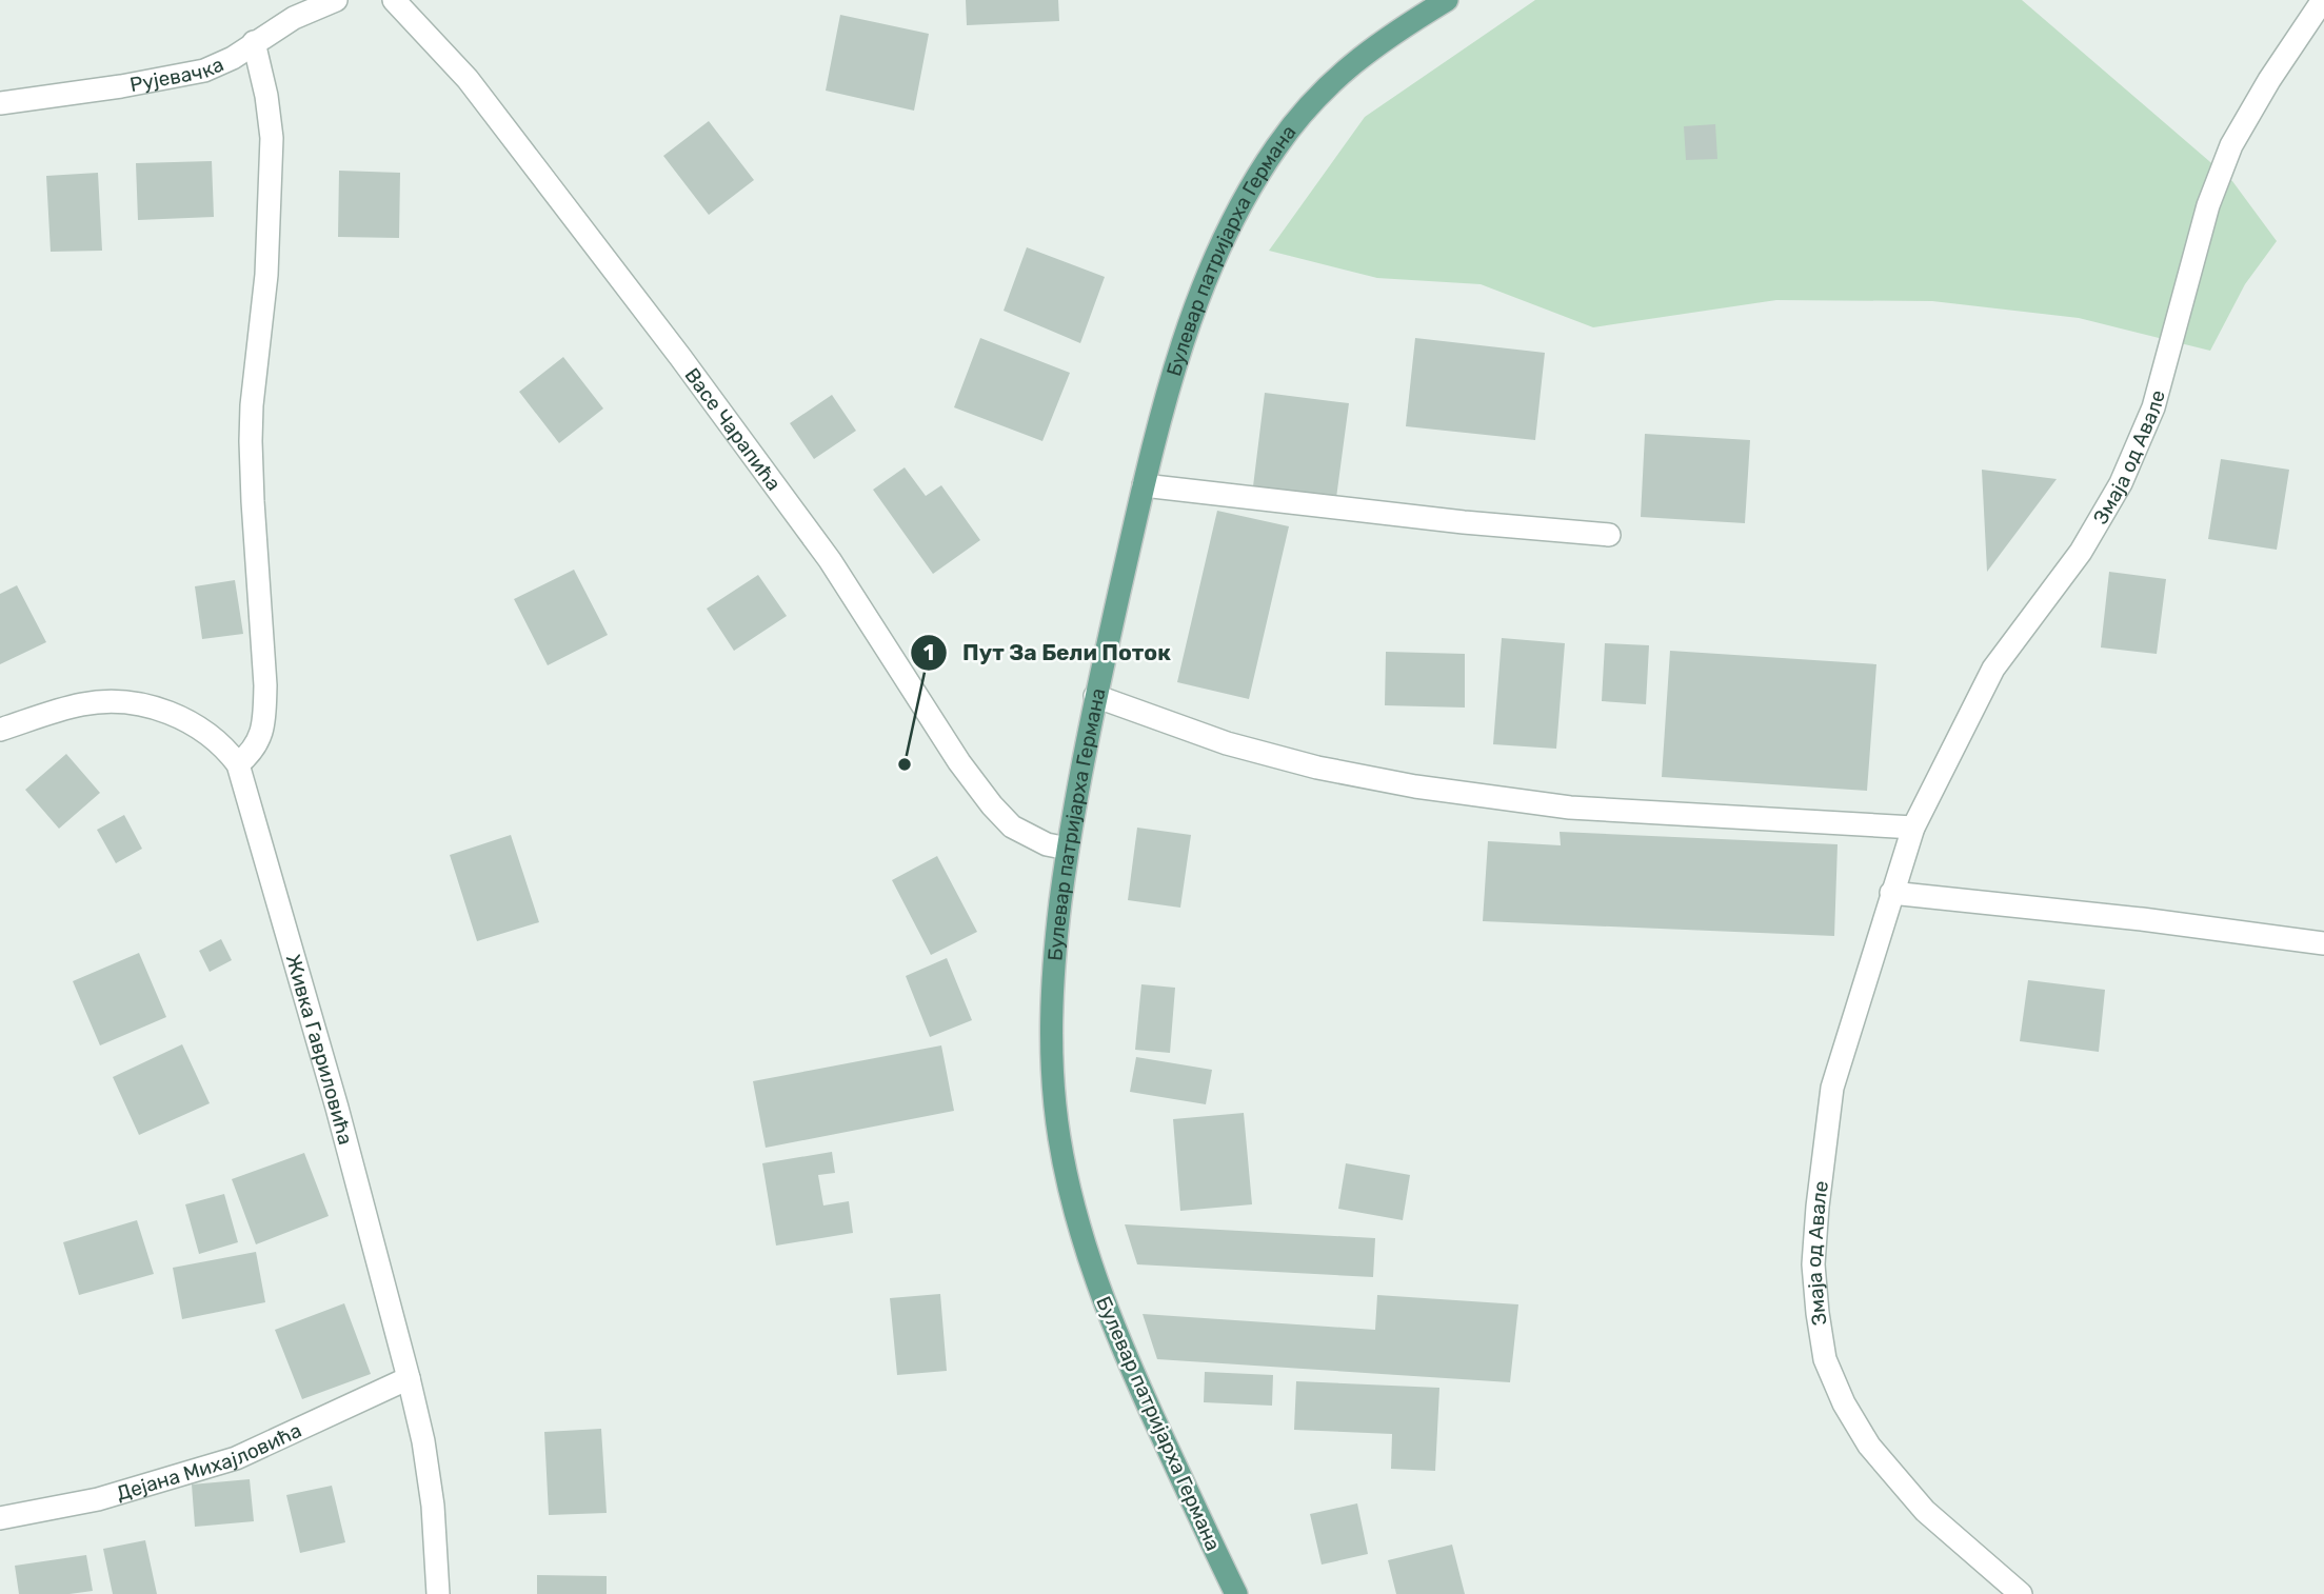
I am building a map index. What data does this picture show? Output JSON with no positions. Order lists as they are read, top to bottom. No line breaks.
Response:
{"streets":{"main road":["Булевар патријарха Германа"],"street":["Рујевачка","Васе Чарапића","Змаја од Авале","Живка Гавриловића","Дејана Михајловића"]},"crossings":[["Булевар патријарха Германа","Васе Чарапића"],["Живка Гавриловића","Дејана Михајловића"]],"places":["Пут За Бели Поток"]}
